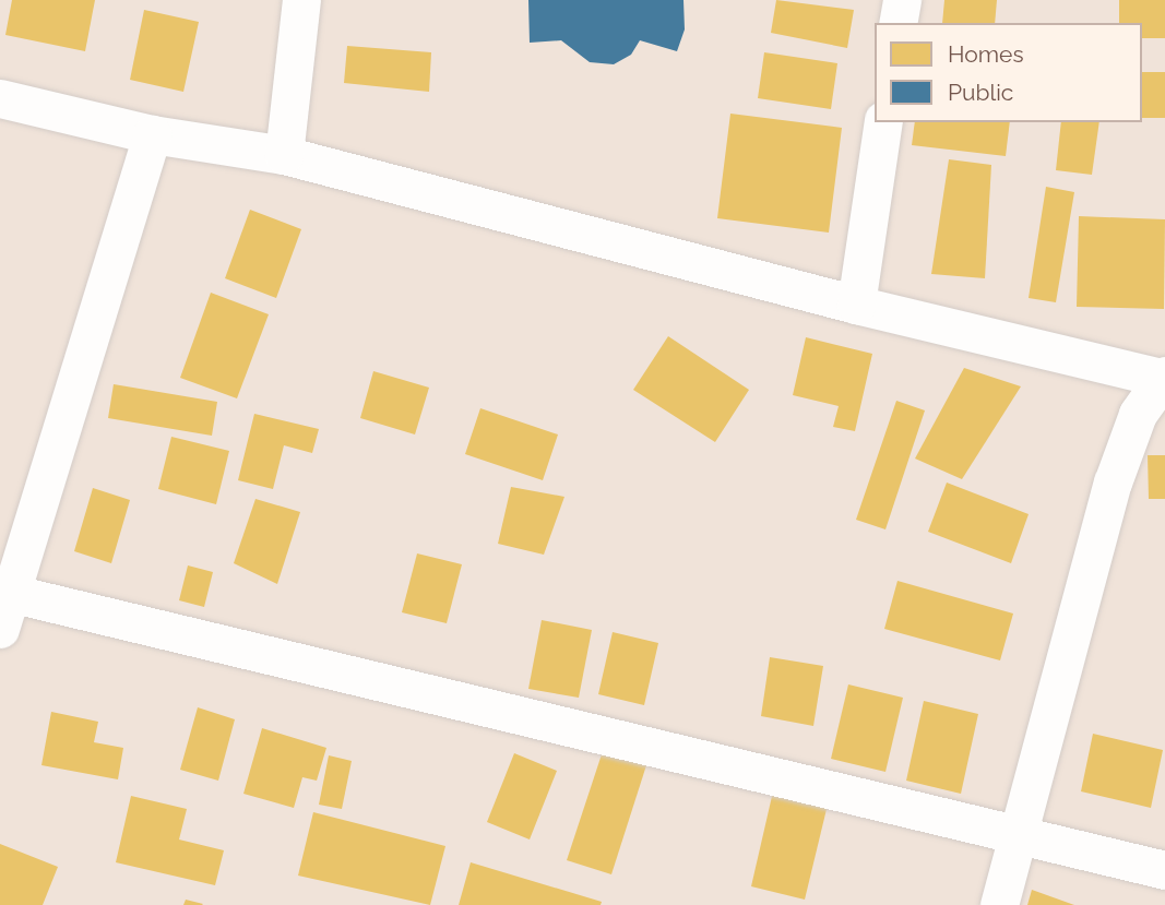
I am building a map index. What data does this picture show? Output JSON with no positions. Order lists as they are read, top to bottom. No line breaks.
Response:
{"legend":["Homes","Public"]}
